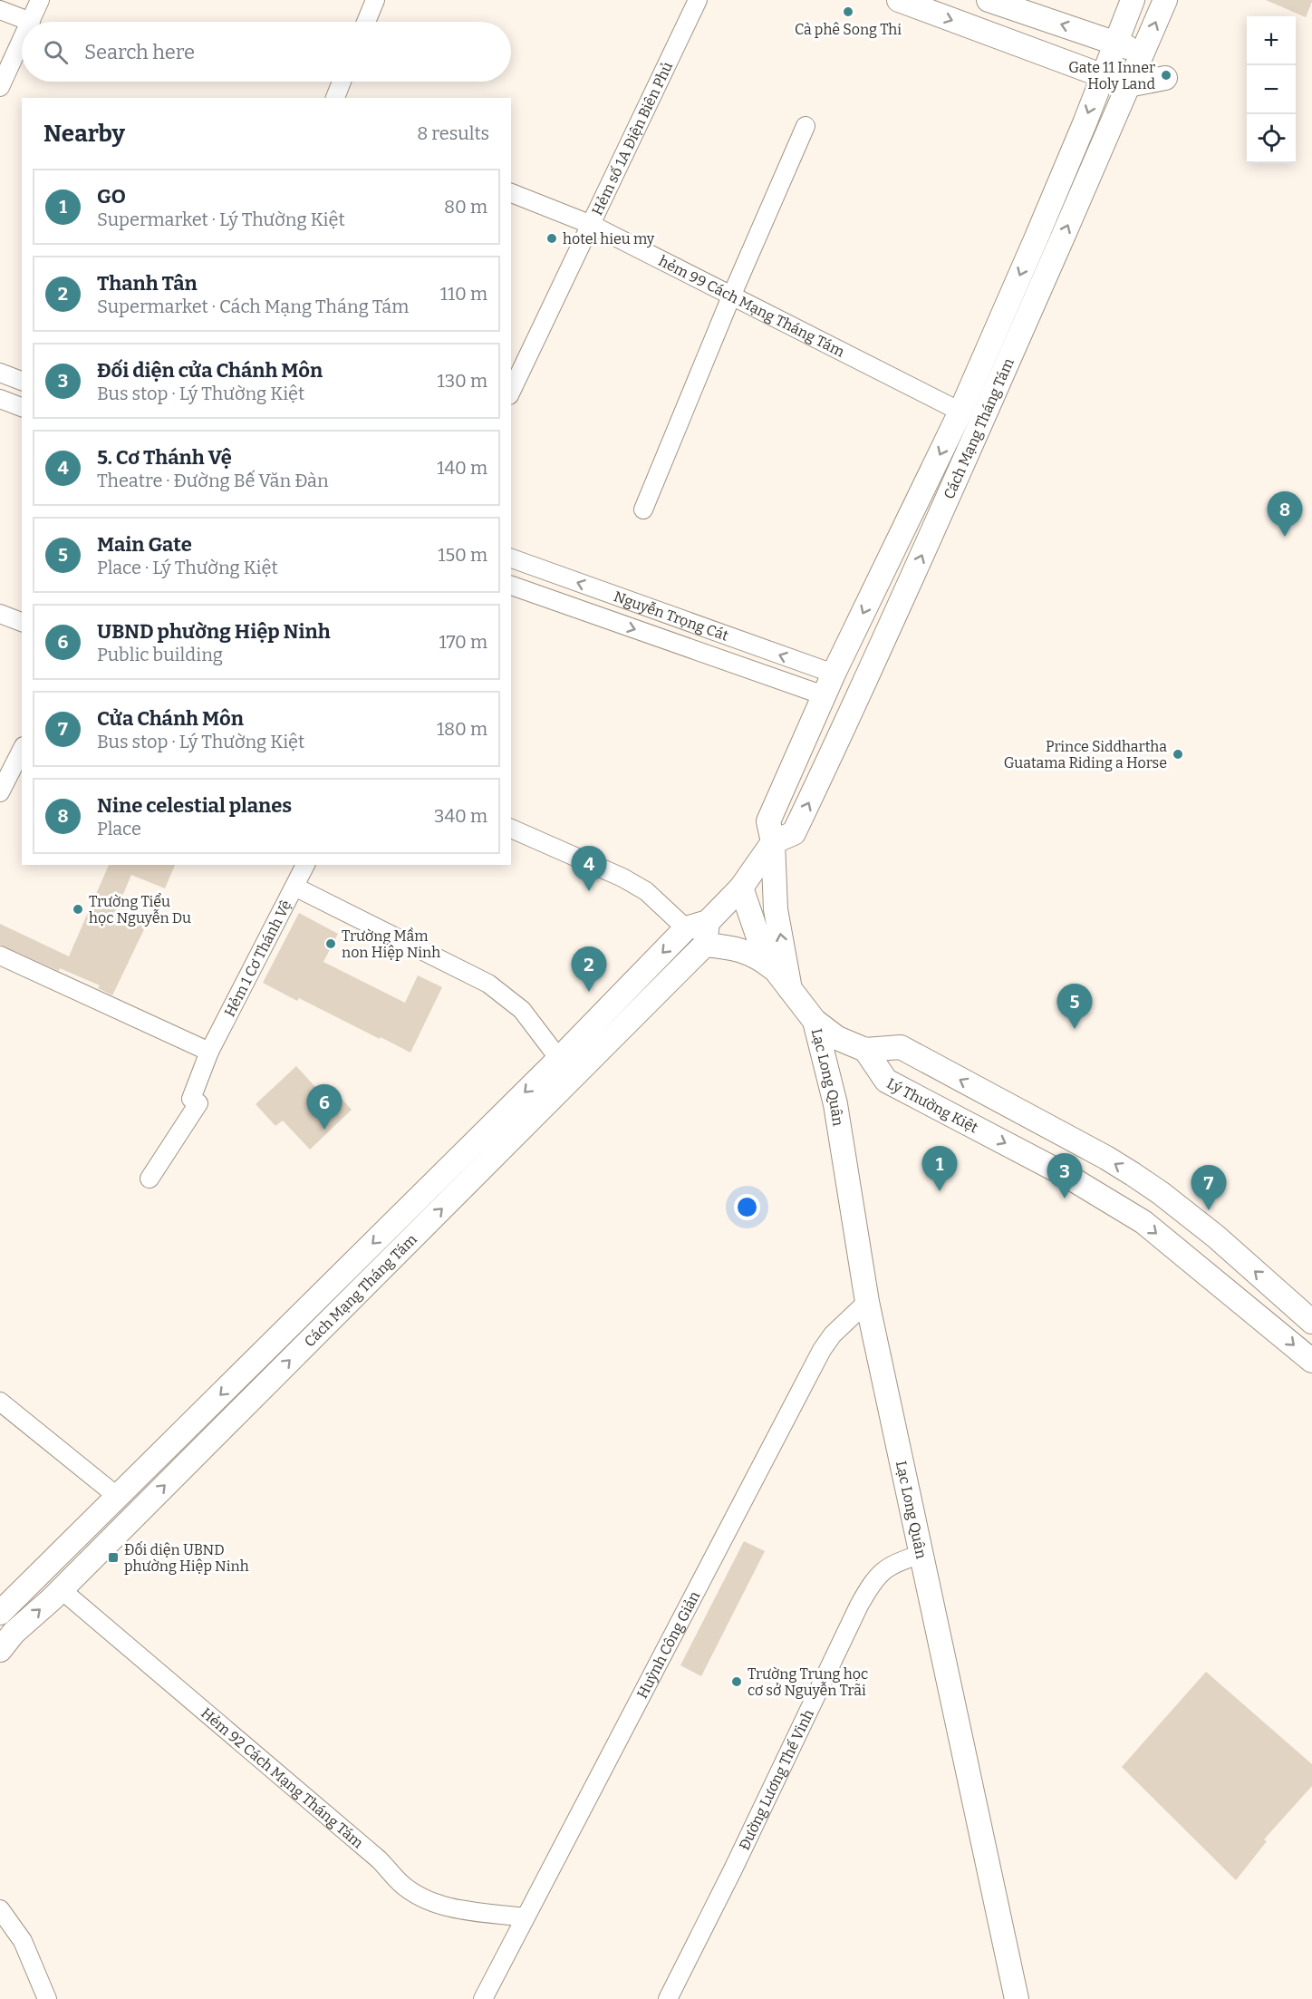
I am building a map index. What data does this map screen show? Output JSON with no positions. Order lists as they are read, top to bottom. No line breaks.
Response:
{"streets":{"main road":["Cách Mạng Tháng Tám","Lạc Long Quân","Lý Thường Kiệt"],"street":["Hẻm số 1A Điện Biên Phủ","hẻm 99 Cách Mạng Tháng Tám","Nguyễn Trọng Cát","Hẻm 1 Cơ Thánh Vệ","Huỳnh Công Giản","Hẻm 92 Cách Mạng Tháng Tám","Đường Lương Thế Vinh"]},"crossings":[["Hẻm số 1A Điện Biên Phủ","hẻm 99 Cách Mạng Tháng Tám"],["hẻm 99 Cách Mạng Tháng Tám","Cách Mạng Tháng Tám"],["Cách Mạng Tháng Tám","Nguyễn Trọng Cát"],["Cách Mạng Tháng Tám","Lạc Long Quân"],["Cách Mạng Tháng Tám","Hẻm 92 Cách Mạng Tháng Tám"],["Lạc Long Quân","Lý Thường Kiệt"],["Lạc Long Quân","Huỳnh Công Giản"],["Lạc Long Quân","Đường Lương Thế Vinh"],["Huỳnh Công Giản","Hẻm 92 Cách Mạng Tháng Tám"]],"places":{"other":["Cà phê Song Thi","Gate 11 Inner Holy Land","hotel hieu my","Prince Siddhartha Guatama Riding a Horse","Trường Tiểu học Nguyễn Du","Trường Mầm non Hiệp Ninh","Trường Trung học cơ sở Nguyễn Trãi"],"transit":["Đối diện UBND phường Hiệp Ninh"]},"page":{"map_buttons":["+","−"],"search":"Search here","heading":["Nearby","8 results"],"list":[{"mark":"1","name":"GO","note":"Supermarket · Lý Thường Kiệt","value":"80 m"},{"mark":"2","name":"Thanh Tân","note":"Supermarket · Cách Mạng Tháng Tám","value":"110 m"},{"mark":"3","name":"Đối diện cửa Chánh Môn","note":"Bus stop · Lý Thường Kiệt","value":"130 m"},{"mark":"4","name":"5. Cơ Thánh Vệ","note":"Theatre · Đường Bế Văn Đàn","value":"140 m"},{"mark":"5","name":"Main Gate","note":"Place · Lý Thường Kiệt","value":"150 m"},{"mark":"6","name":"UBND phường Hiệp Ninh","note":"Public building","value":"170 m"},{"mark":"7","name":"Cửa Chánh Môn","note":"Bus stop · Lý Thường Kiệt","value":"180 m"},{"mark":"8","name":"Nine celestial planes","note":"Place","value":"340 m"}],"pins":["8","4","2","5","6","1","3","7"]}}
